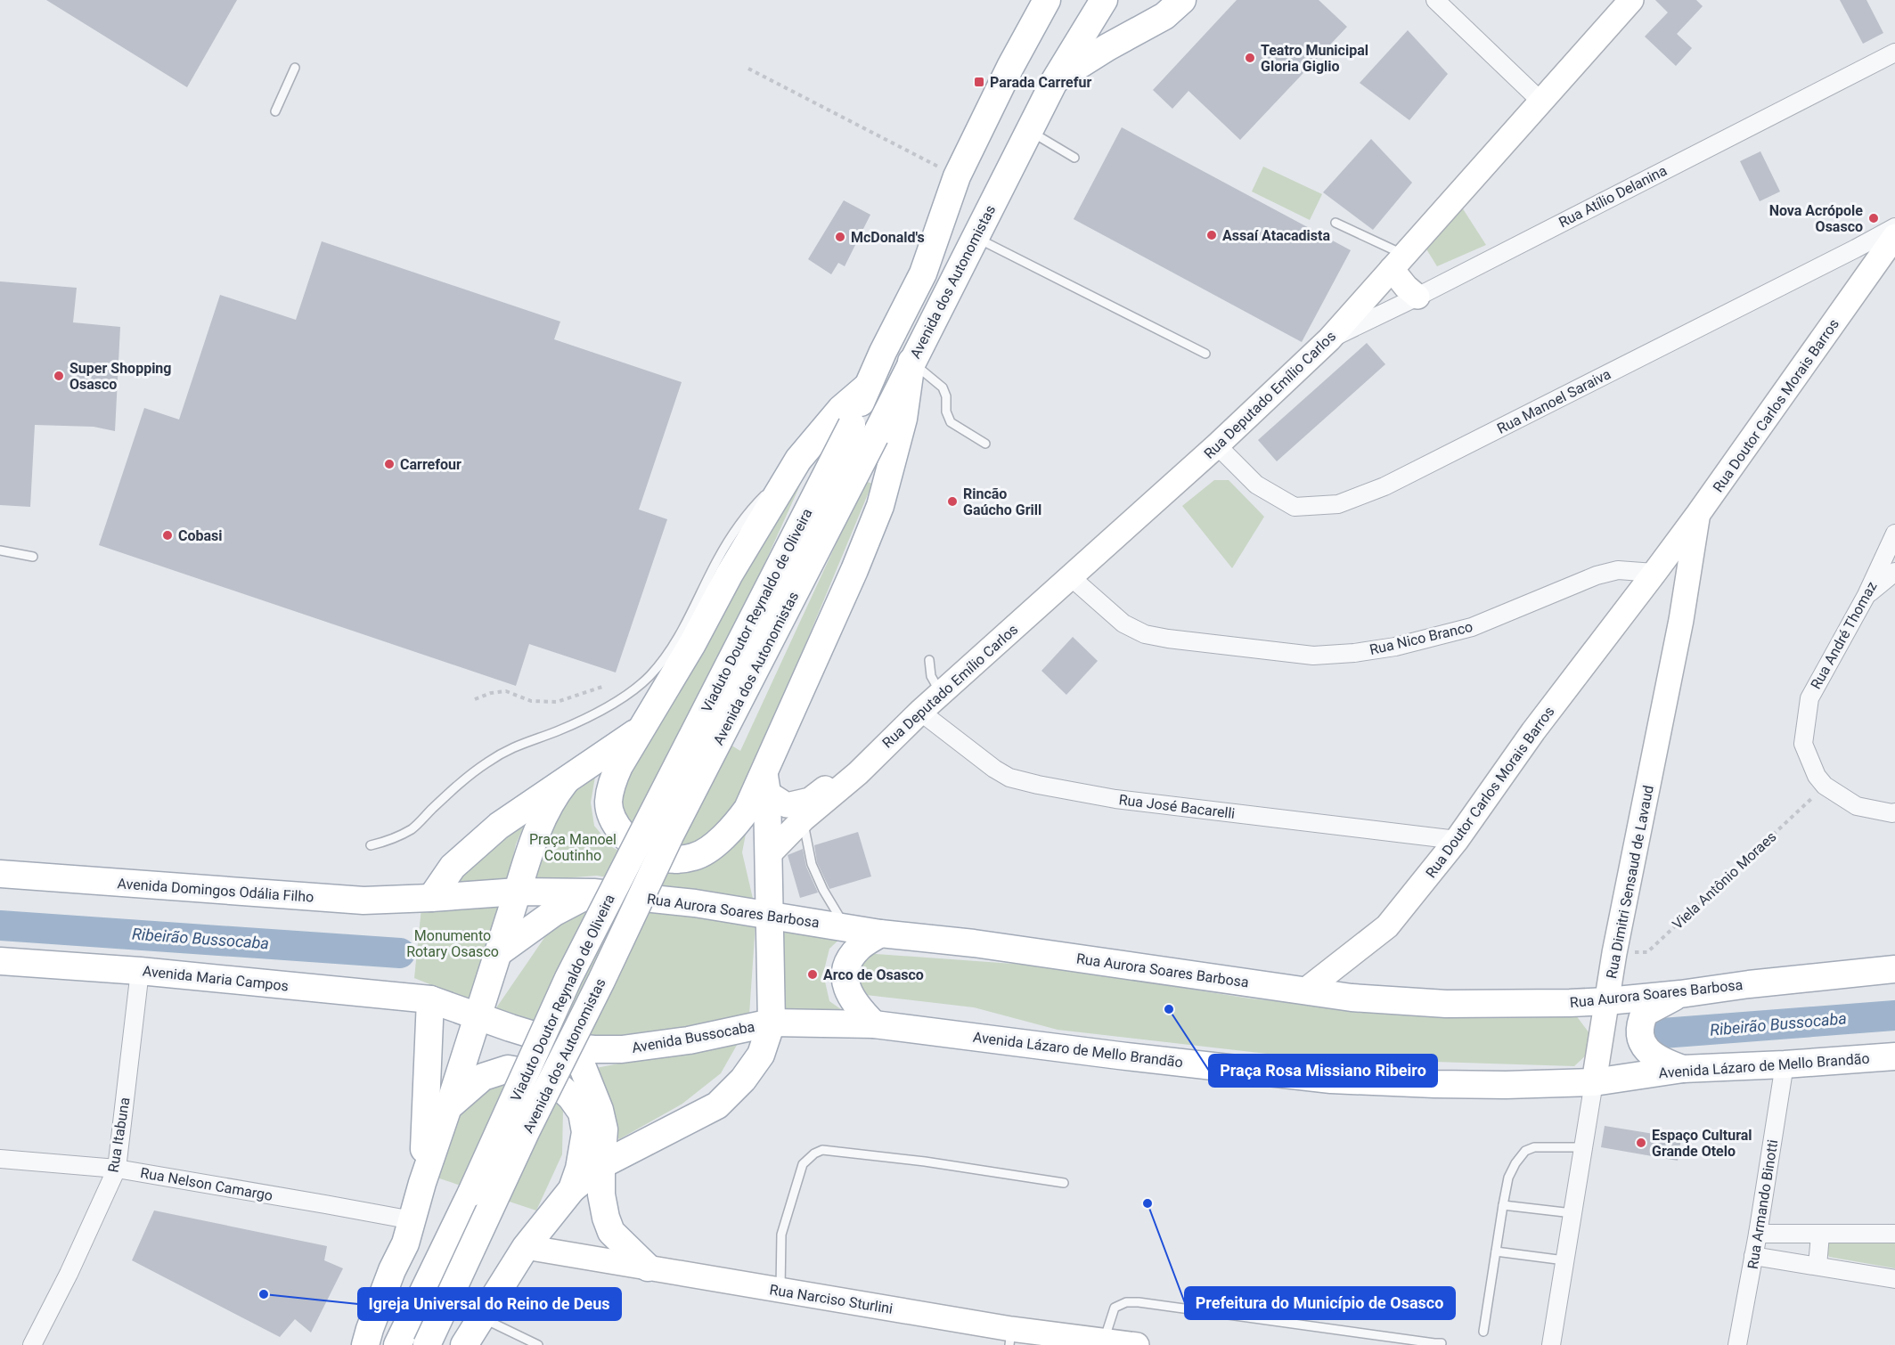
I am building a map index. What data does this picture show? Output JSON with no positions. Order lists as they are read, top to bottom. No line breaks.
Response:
{"streets":{"main road":["Avenida dos Autonomistas","Viaduto Doutor Reynaldo de Oliveira","Avenida Domingos Odália Filho","Rua Aurora Soares Barbosa","Avenida Maria Campos","Avenida Bussocaba","Avenida Lázaro de Mello Brandão"],"street":["Rua Atílio Delanina","Rua Deputado Emílio Carlos","Rua Manoel Saraiva","Rua Doutor Carlos Morais Barros","Rua André Thomaz","Rua Nico Branco","Rua José Bacarelli","Rua Dimitri Sensaud de Lavaud","Rua Itabuna","Rua Nelson Camargo","Rua Armando Binotti","Rua Narciso Sturlini"],"path":["Viela Antônio Moraes"]},"crossings":[["Rua Atílio Delanina","Rua Deputado Emílio Carlos"],["Avenida dos Autonomistas","Viaduto Doutor Reynaldo de Oliveira"],["Rua Deputado Emílio Carlos","Rua Manoel Saraiva"],["Rua Deputado Emílio Carlos","Rua Nico Branco"],["Rua Deputado Emílio Carlos","Rua José Bacarelli"],["Rua Doutor Carlos Morais Barros","Rua Nico Branco"],["Rua Doutor Carlos Morais Barros","Rua José Bacarelli"],["Rua Doutor Carlos Morais Barros","Rua Dimitri Sensaud de Lavaud"],["Rua Doutor Carlos Morais Barros","Rua Aurora Soares Barbosa"],["Rua André Thomaz","Viela Antônio Moraes"],["Viela Antônio Moraes","Rua Dimitri Sensaud de Lavaud"],["Rua Dimitri Sensaud de Lavaud","Rua Aurora Soares Barbosa"],["Rua Dimitri Sensaud de Lavaud","Avenida Lázaro de Mello Brandão"],["Avenida Domingos Odália Filho","Rua Aurora Soares Barbosa"],["Avenida Maria Campos","Avenida Bussocaba"],["Avenida Maria Campos","Rua Itabuna"],["Avenida Bussocaba","Avenida Lázaro de Mello Brandão"],["Avenida Lázaro de Mello Brandão","Rua Armando Binotti"],["Rua Itabuna","Rua Nelson Camargo"]],"water":["Ribeirão Bussocaba"],"parks":["Praça Manoel Coutinho","Monumento Rotary Osasco"],"places":{"other":["Teatro Municipal Gloria Giglio","Nova Acrópole Osasco","Assaí Atacadista","McDonald's","Super Shopping Osasco","Carrefour","Rincão Gaúcho Grill","Cobasi","Arco de Osasco","Praça Rosa Missiano Ribeiro","Espaço Cultural Grande Otelo","Prefeitura do Município de Osasco","Igreja Universal do Reino de Deus"],"transit":["Parada Carrefur"]}}
